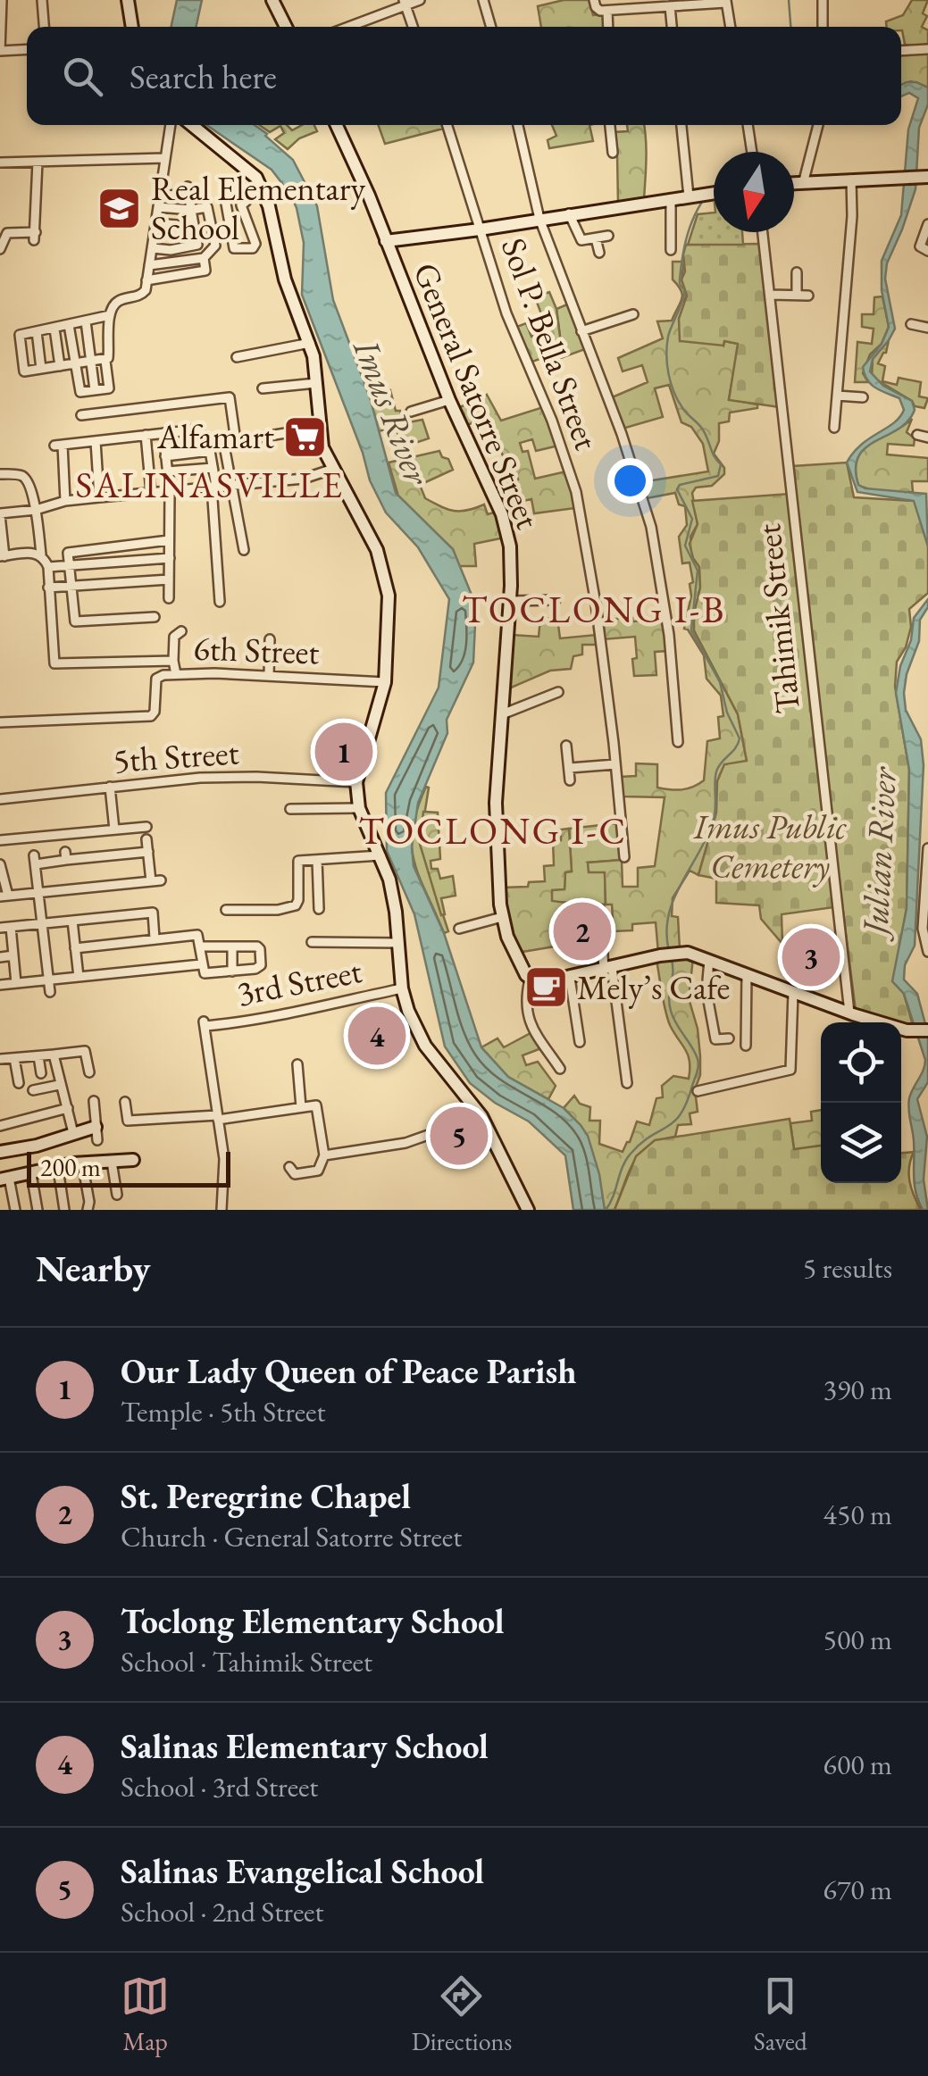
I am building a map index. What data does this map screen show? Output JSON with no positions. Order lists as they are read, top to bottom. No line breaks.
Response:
{"streets":{"street":["Sol P. Bella Street","General Satorre Street","Tahimik Street","6th Street","5th Street","3rd Street"]},"districts":["SALINASVILLE","TOCLONG I-B","TOCLONG I-C"],"water":["Imus River","Julian River"],"parks":["Imus Public Cemetery"],"places":{"school or university":["Real Elementary School"],"supermarket":["Alfamart"],"cafe":["Mely’s Cafe"]},"scale_bar":"200 m","north":"bottom","page":{"search":"Search here","pins":["1","2","3","4","5"],"scale":"200 m","heading":["Nearby","5 results"],"list":[{"mark":"1","name":"Our Lady Queen of Peace Parish","note":"Temple · 5th Street","value":"390 m"},{"mark":"2","name":"St. Peregrine Chapel","note":"Church · General Satorre Street","value":"450 m"},{"mark":"3","name":"Toclong Elementary School","note":"School · Tahimik Street","value":"500 m"},{"mark":"4","name":"Salinas Elementary School","note":"School · 3rd Street","value":"600 m"},{"mark":"5","name":"Salinas Evangelical School","note":"School · 2nd Street","value":"670 m"}],"nav":["Map","Directions","Saved"]}}
